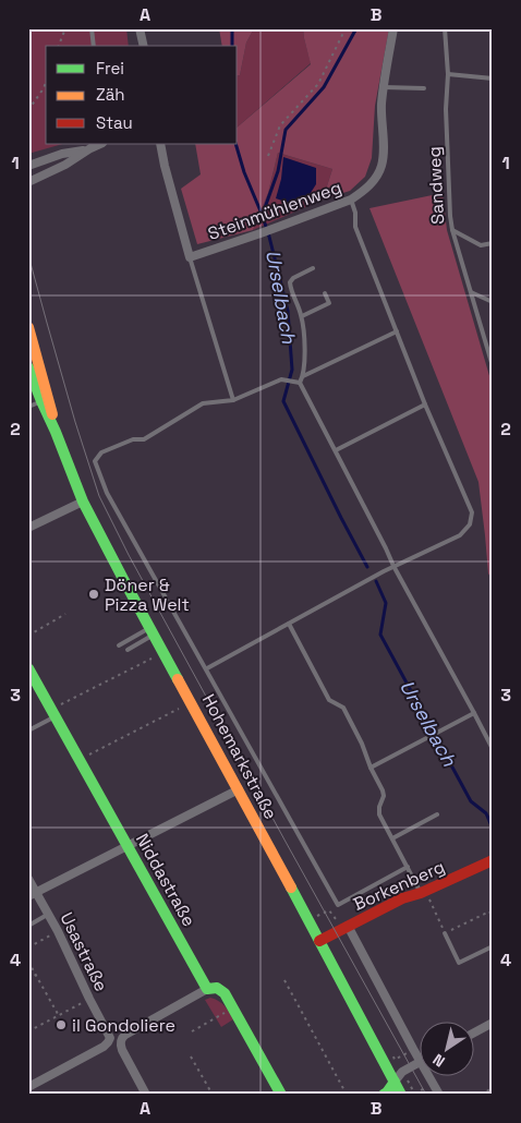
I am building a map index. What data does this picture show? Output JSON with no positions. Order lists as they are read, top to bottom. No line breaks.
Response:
{"streets":{"street":["Steinmühlenweg","Hohemarkstraße","Niddastraße","Borkenberg","Usastraße"],"lane":["Sandweg"]},"crossings":[["Hohemarkstraße","Borkenberg"]],"water":["Urselbach"],"places":["Döner & Pizza Welt","il Gondoliere"],"legend":["Frei","Zäh","Stau"],"north":"bottom left","grid":{"columns":["A","B"],"rows":["1","2","3","4"]}}
